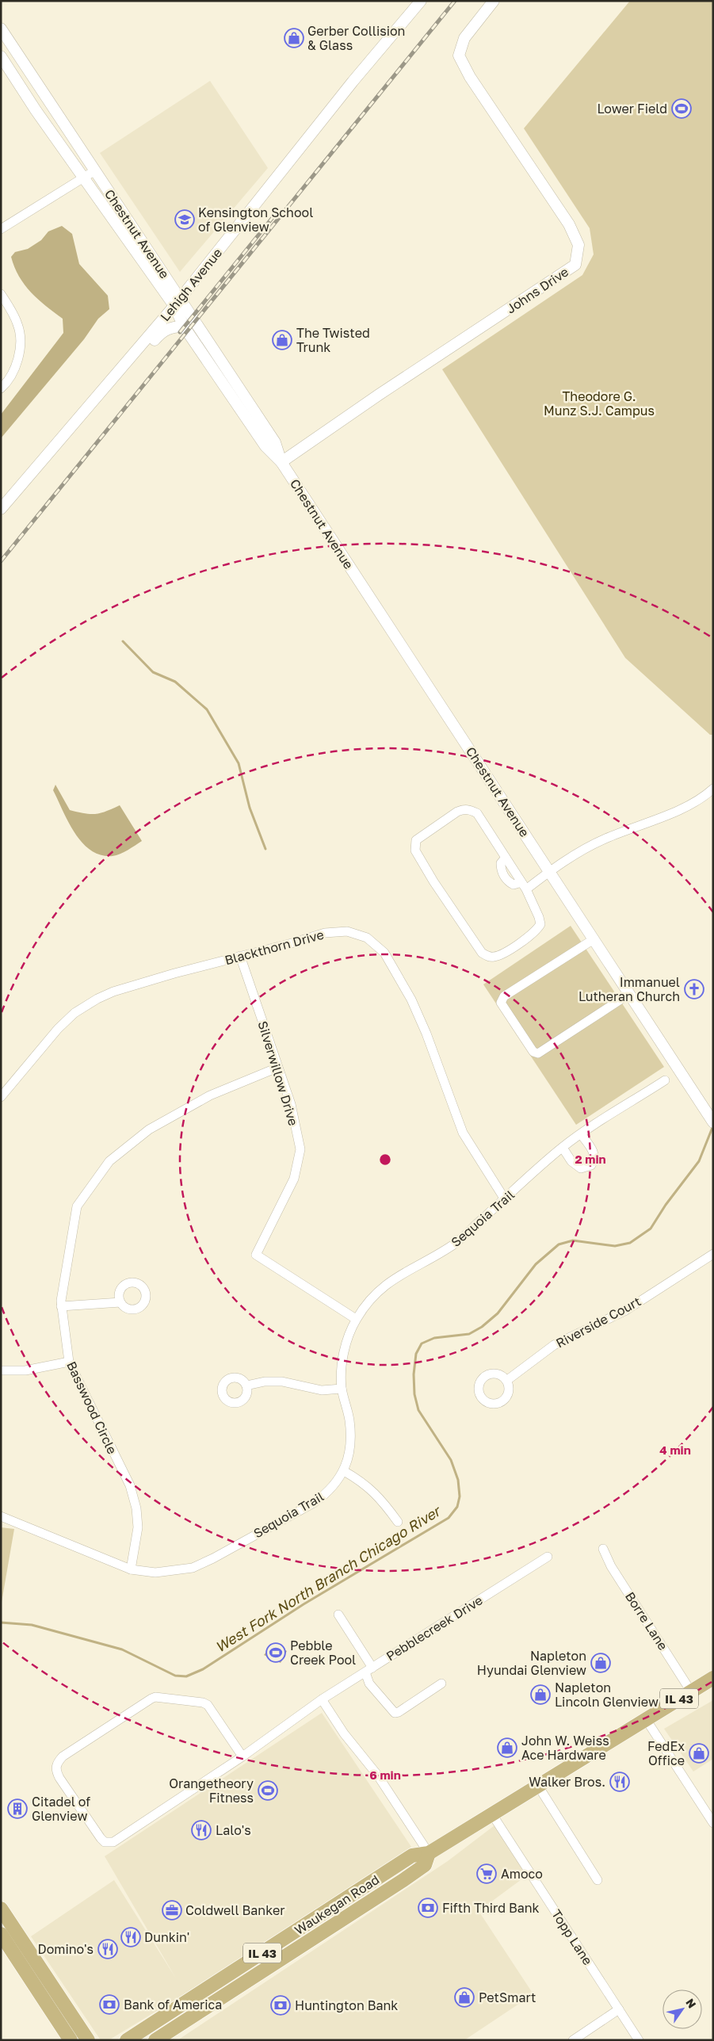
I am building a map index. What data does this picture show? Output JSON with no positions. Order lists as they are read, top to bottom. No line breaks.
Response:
{"streets":{"main road":["IL 43","Waukegan Road"],"street":["Chestnut Avenue","Lehigh Avenue","Johns Drive","Blackthorn Drive","Silverwillow Drive","Sequoia Trail","Riverside Court","Basswood Circle","Borre Lane","Pebblecreek Drive","Topp Lane"]},"crossings":[["Chestnut Avenue","Lehigh Avenue"],["Chestnut Avenue","Johns Drive"],["Blackthorn Drive","Silverwillow Drive"],["Blackthorn Drive","Sequoia Trail"],["Silverwillow Drive","Sequoia Trail"],["Silverwillow Drive","Basswood Circle"],["Sequoia Trail","Basswood Circle"],["Borre Lane","Waukegan Road"],["Waukegan Road","Topp Lane"]],"water":["West Fork North Branch Chicago River"],"parks":["Theodore G. Munz S.J. Campus"],"places":{"shop":["Gerber Collision & Glass","The Twisted Trunk","Napleton Hyundai Glenview","Napleton Lincoln Glenview","John W. Weiss Ace Hardware","FedEx Office","PetSmart"],"sports":["Lower Field","Pebble Creek Pool","Orangetheory Fitness"],"school or university":["Kensington School of Glenview"],"church":["Immanuel Lutheran Church"],"restaurant":["Walker Bros.","Lalo's","Dunkin'","Domino's"],"building":["Citadel of Glenview"],"supermarket":["Amoco"],"bank":["Fifth Third Bank","Bank of America","Huntington Bank"],"office":["Coldwell Banker"]},"north":"top right","rings":["2 min","4 min","6 min"]}
